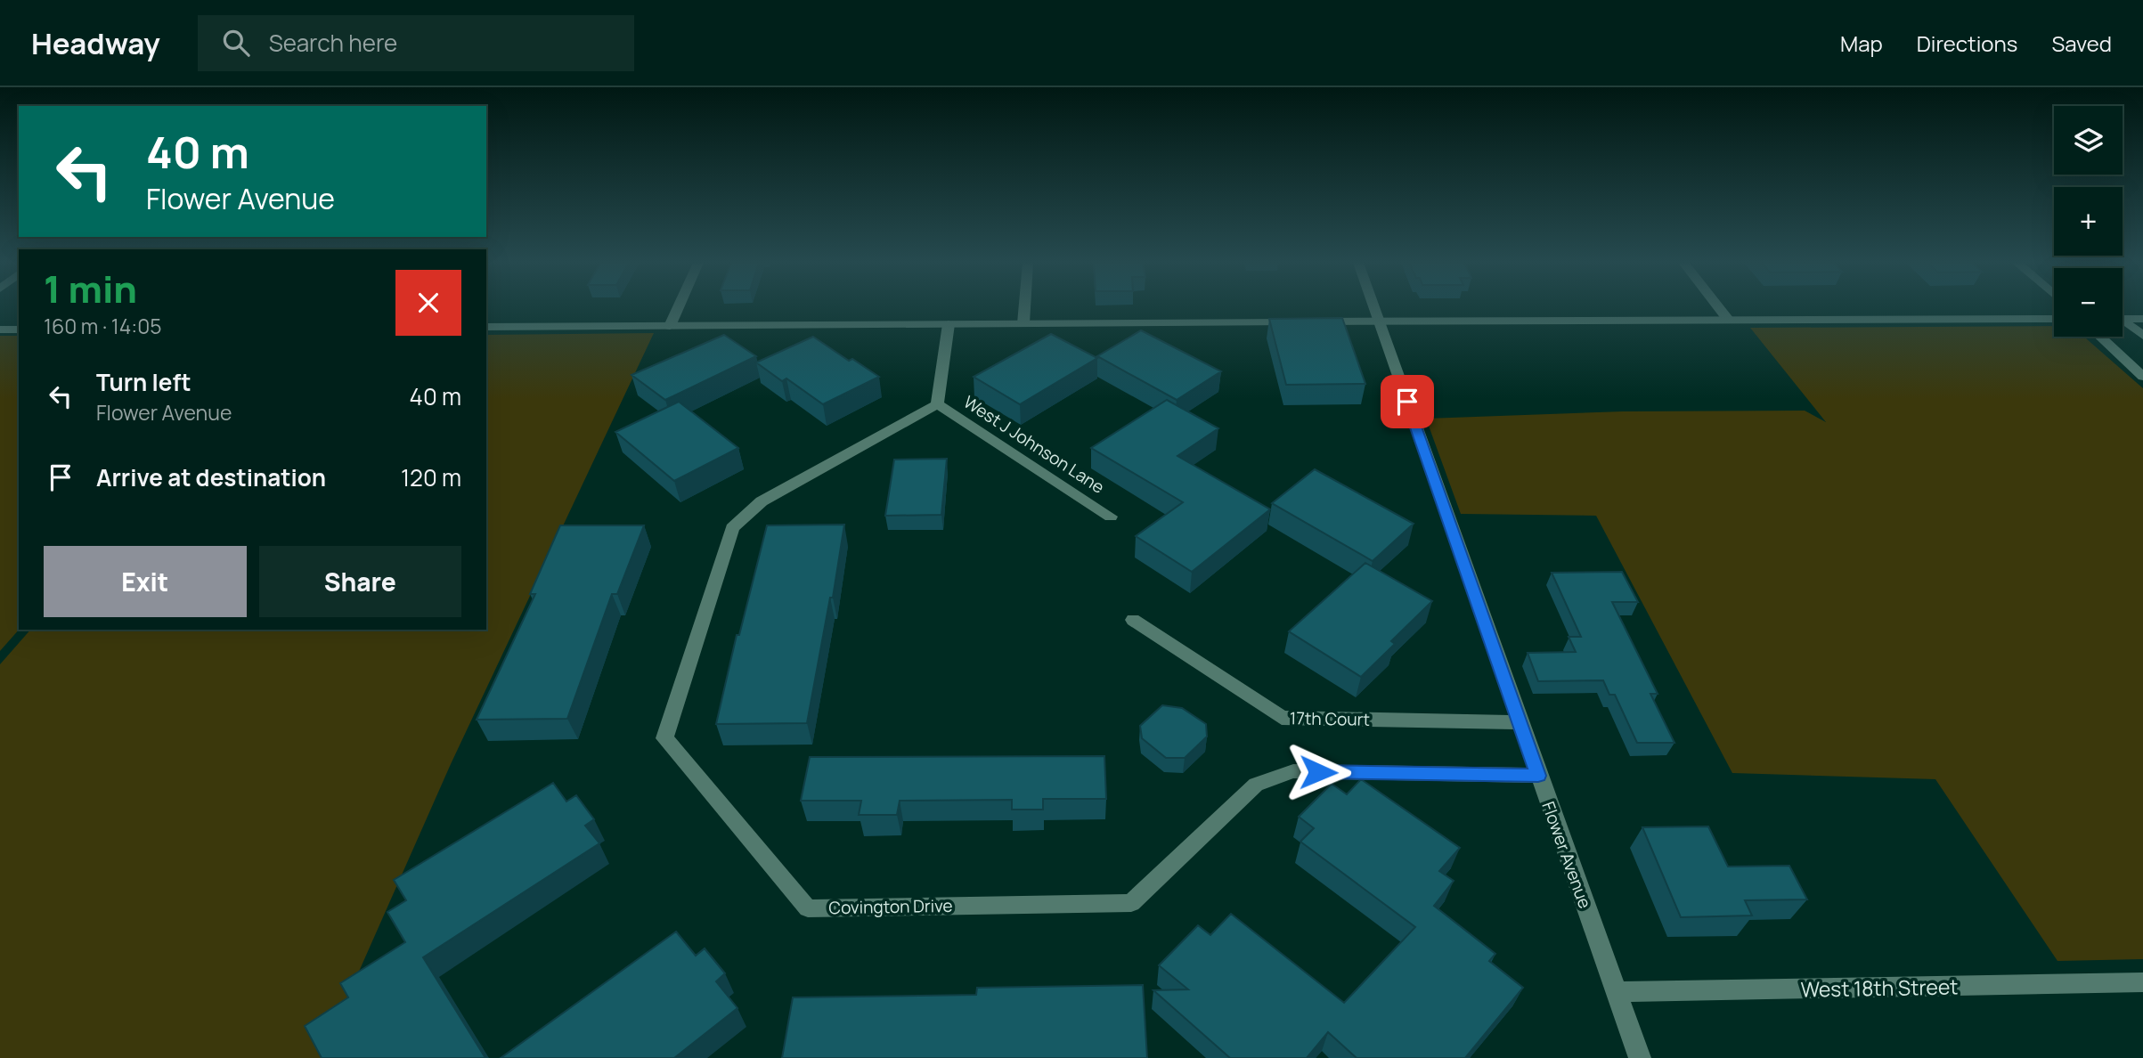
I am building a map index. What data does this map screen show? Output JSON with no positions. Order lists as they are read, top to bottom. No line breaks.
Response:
{"streets":{"street":["West J Johnson Lane","17th Court","Flower Avenue","Covington Drive","West 18th Street"]},"crossings":[["West J Johnson Lane","Covington Drive"],["17th Court","Flower Avenue"],["Flower Avenue","Covington Drive"],["Flower Avenue","West 18th Street"]],"page":{"header":"Headway","search":"Search here","nav":["Map","Directions","Saved"],"map_buttons":["+","−"],"turn":["40 m","Flower Avenue"],"heading":["1 min","160 m · 14:05"],"list":[{"name":"Turn left","note":"Flower Avenue","value":"40 m"},{"name":"Arrive at destination","value":"120 m"}],"buttons":["Exit","Share"]}}
